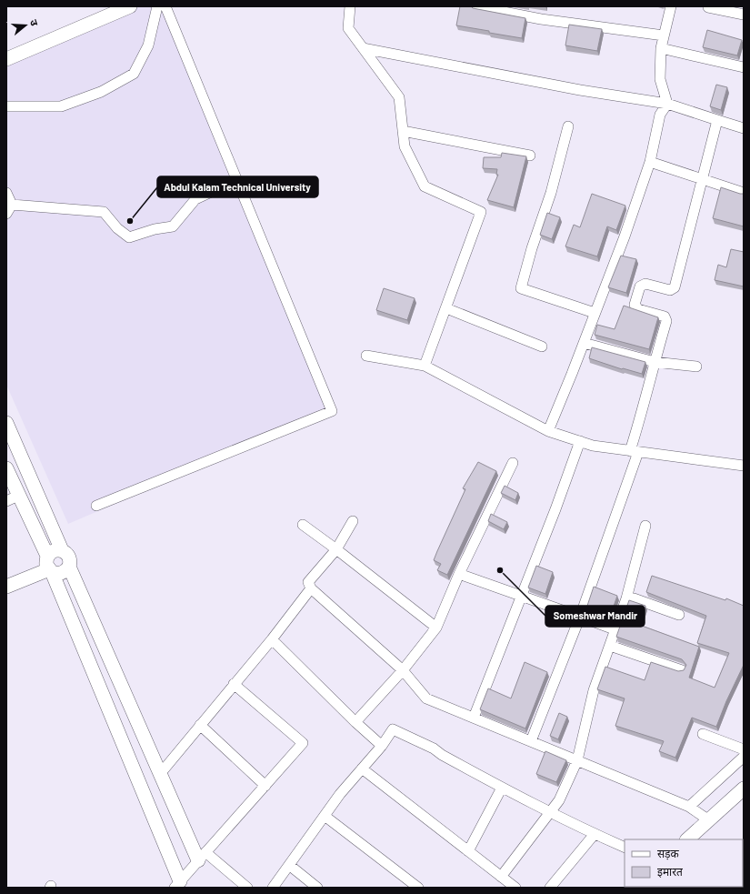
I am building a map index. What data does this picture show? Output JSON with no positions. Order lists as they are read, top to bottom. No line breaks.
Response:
{"places":["Abdul Kalam Technical University","Someshwar Mandir"],"legend":["सड़क","इमारत"],"north":"right"}
